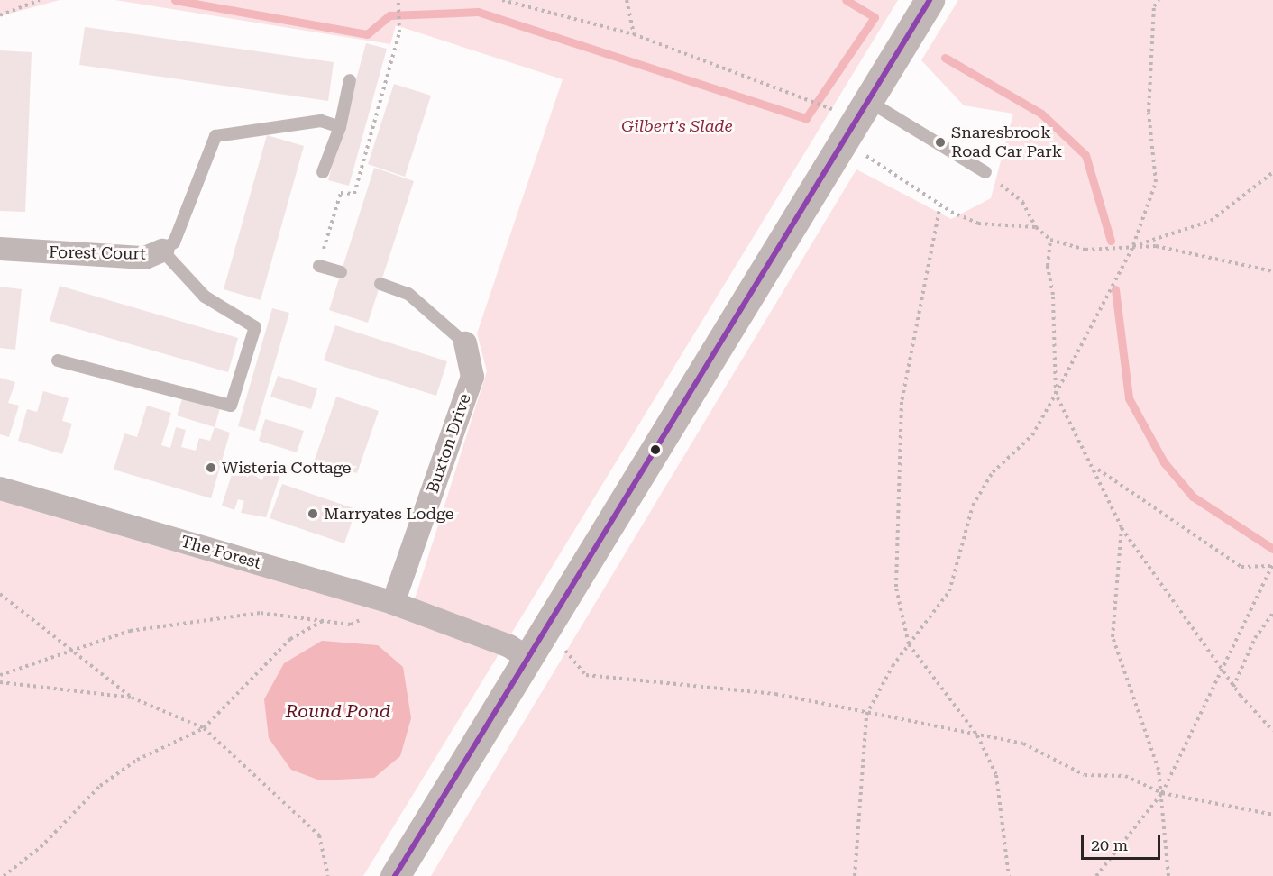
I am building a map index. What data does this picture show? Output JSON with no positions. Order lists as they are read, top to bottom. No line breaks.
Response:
{"streets":{"street":["Forest Court","Buxton Drive","The Forest"]},"crossings":[["Buxton Drive","The Forest"]],"water":["Round Pond"],"parks":["Gilbert's Slade"],"places":["Snaresbrook Road Car Park","Wisteria Cottage","Marryates Lodge"],"scale_bar":"20 m"}
